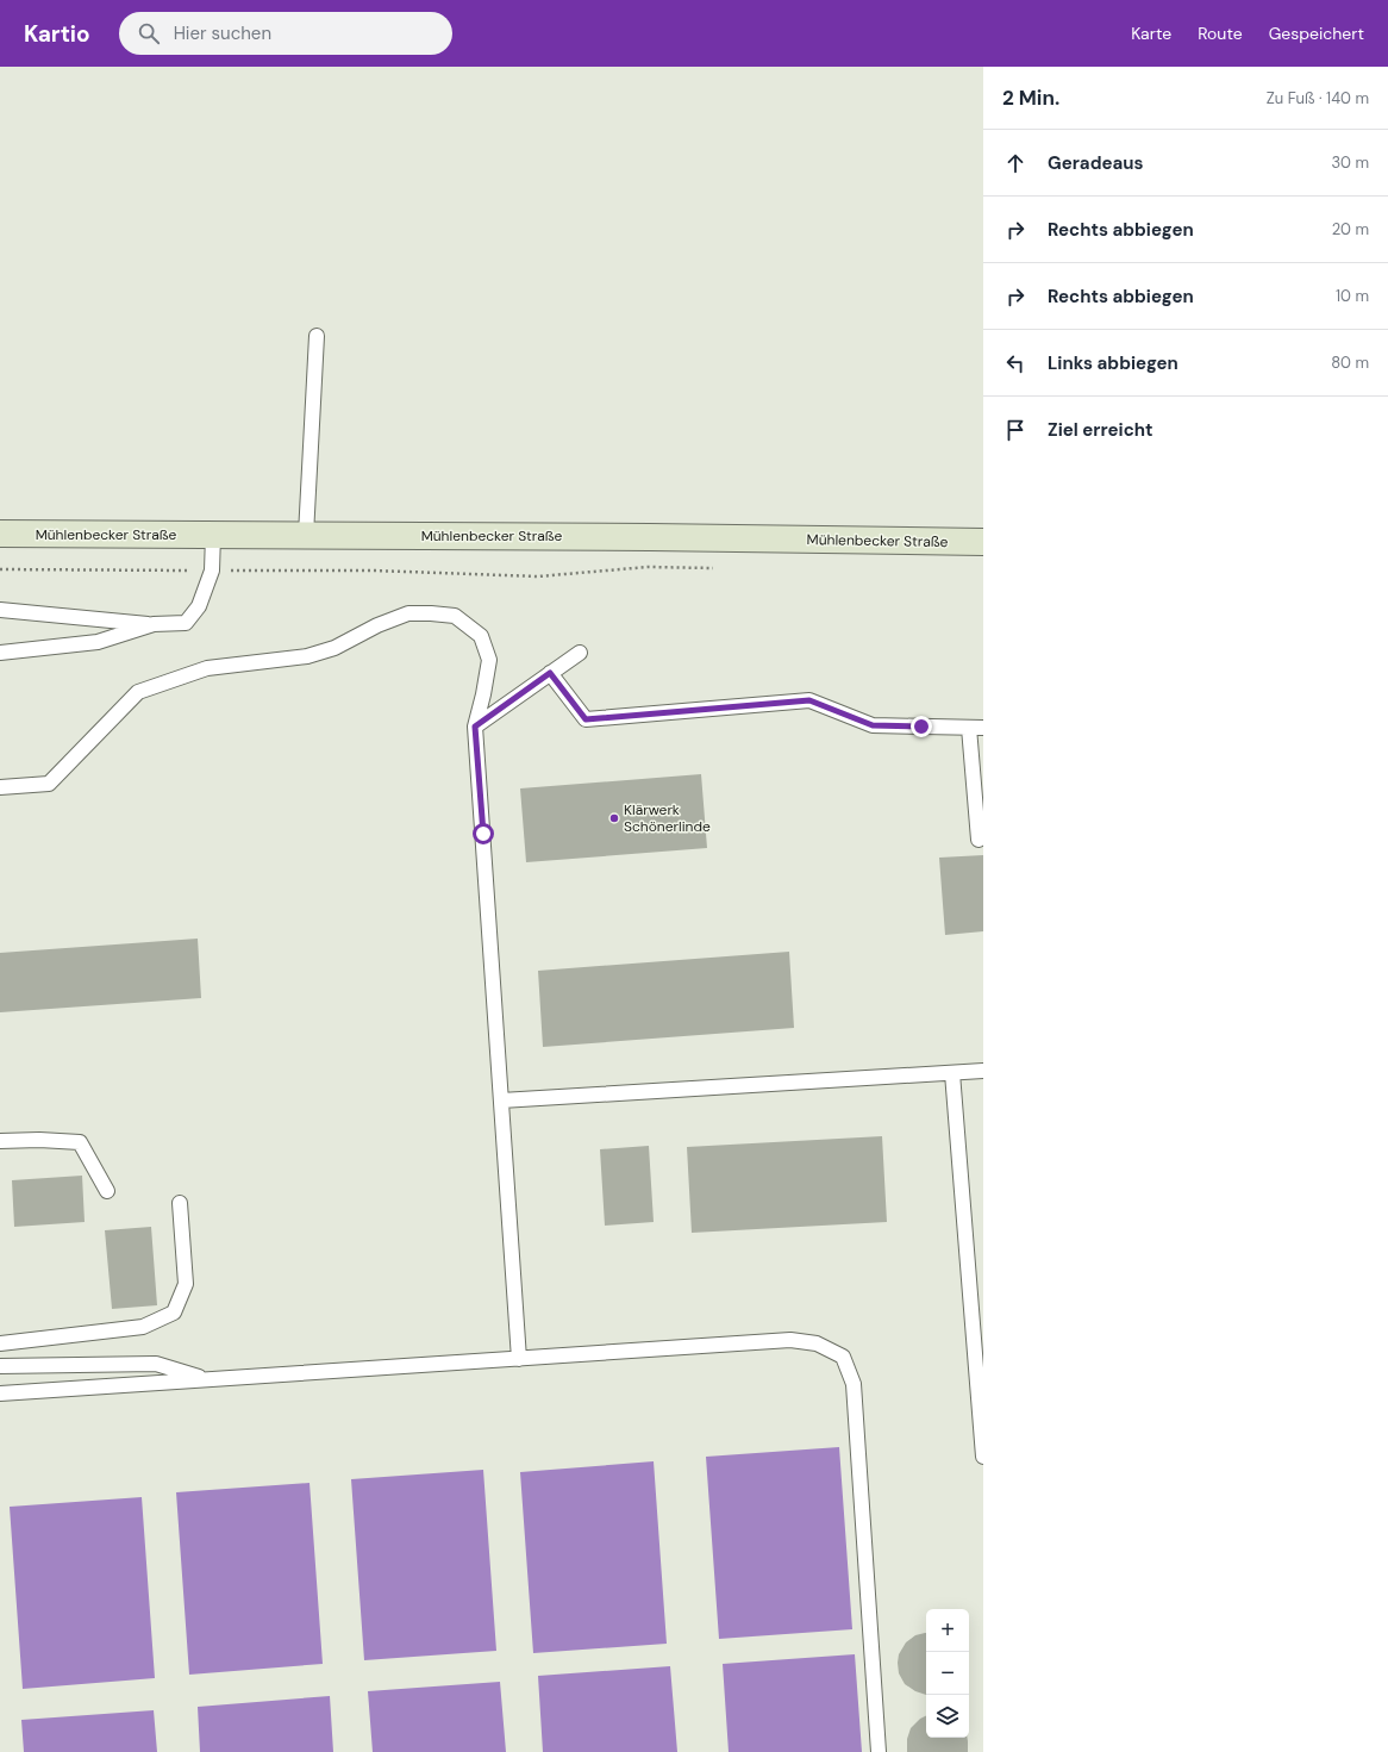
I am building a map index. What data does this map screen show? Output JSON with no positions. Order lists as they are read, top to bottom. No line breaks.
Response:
{"streets":{"main road":["Mühlenbecker Straße"]},"places":["Klärwerk Schönerlinde"],"page":{"header":"Kartio","search":"Hier suchen","nav":["Karte","Route","Gespeichert"],"heading":["2 Min.","Zu Fuß · 140 m"],"list":[["Geradeaus","30 m"],["Rechts abbiegen","20 m"],["Rechts abbiegen","10 m"],["Links abbiegen","80 m"],"Ziel erreicht"],"map_buttons":["+","−"]}}
